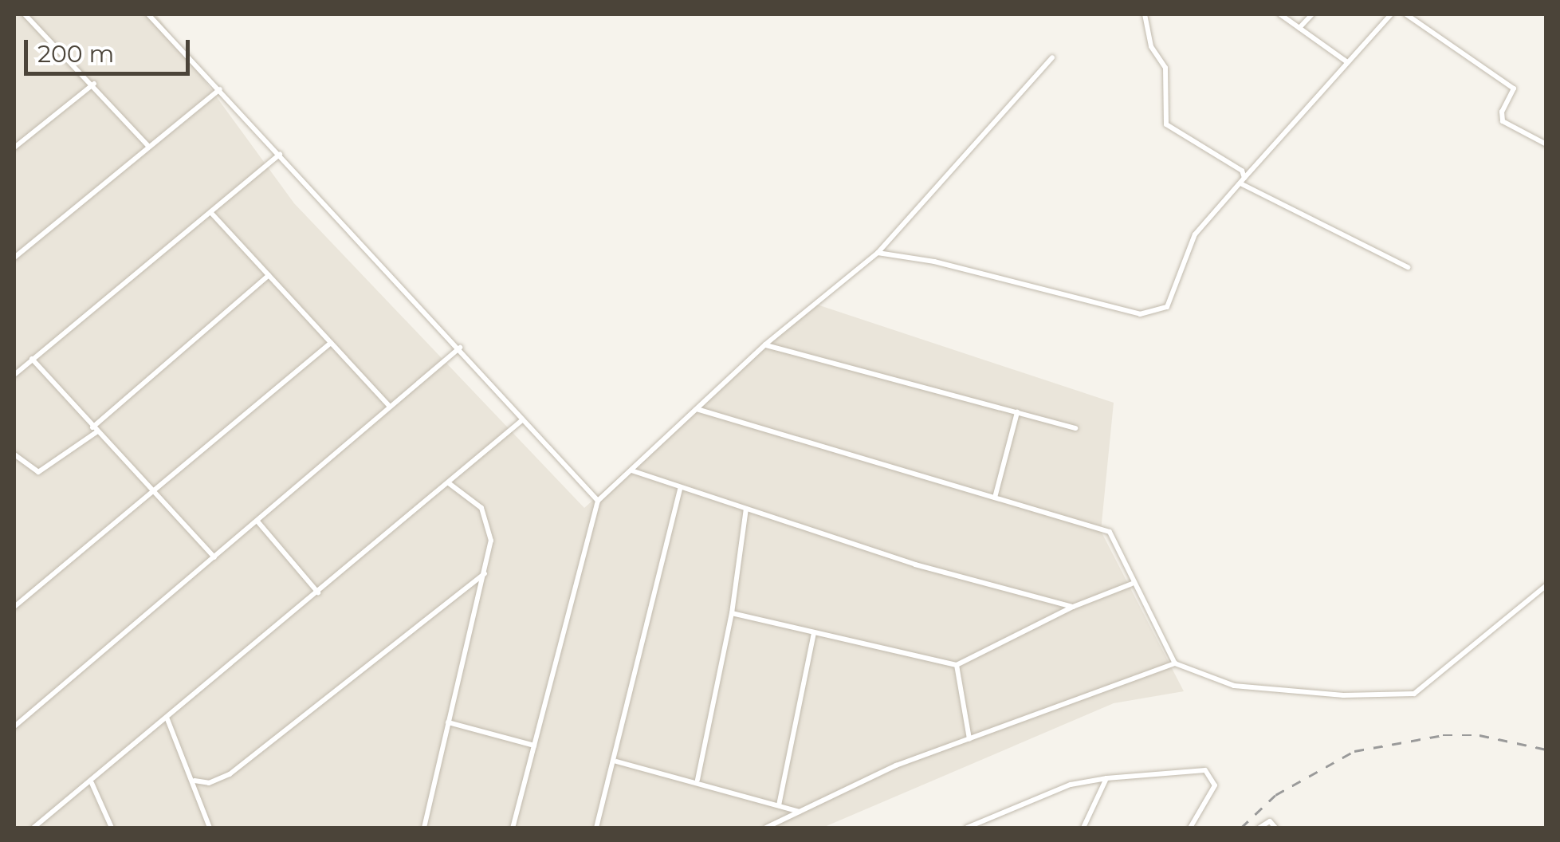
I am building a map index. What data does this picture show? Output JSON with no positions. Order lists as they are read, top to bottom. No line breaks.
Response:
{"scale_bar":"200 m"}
